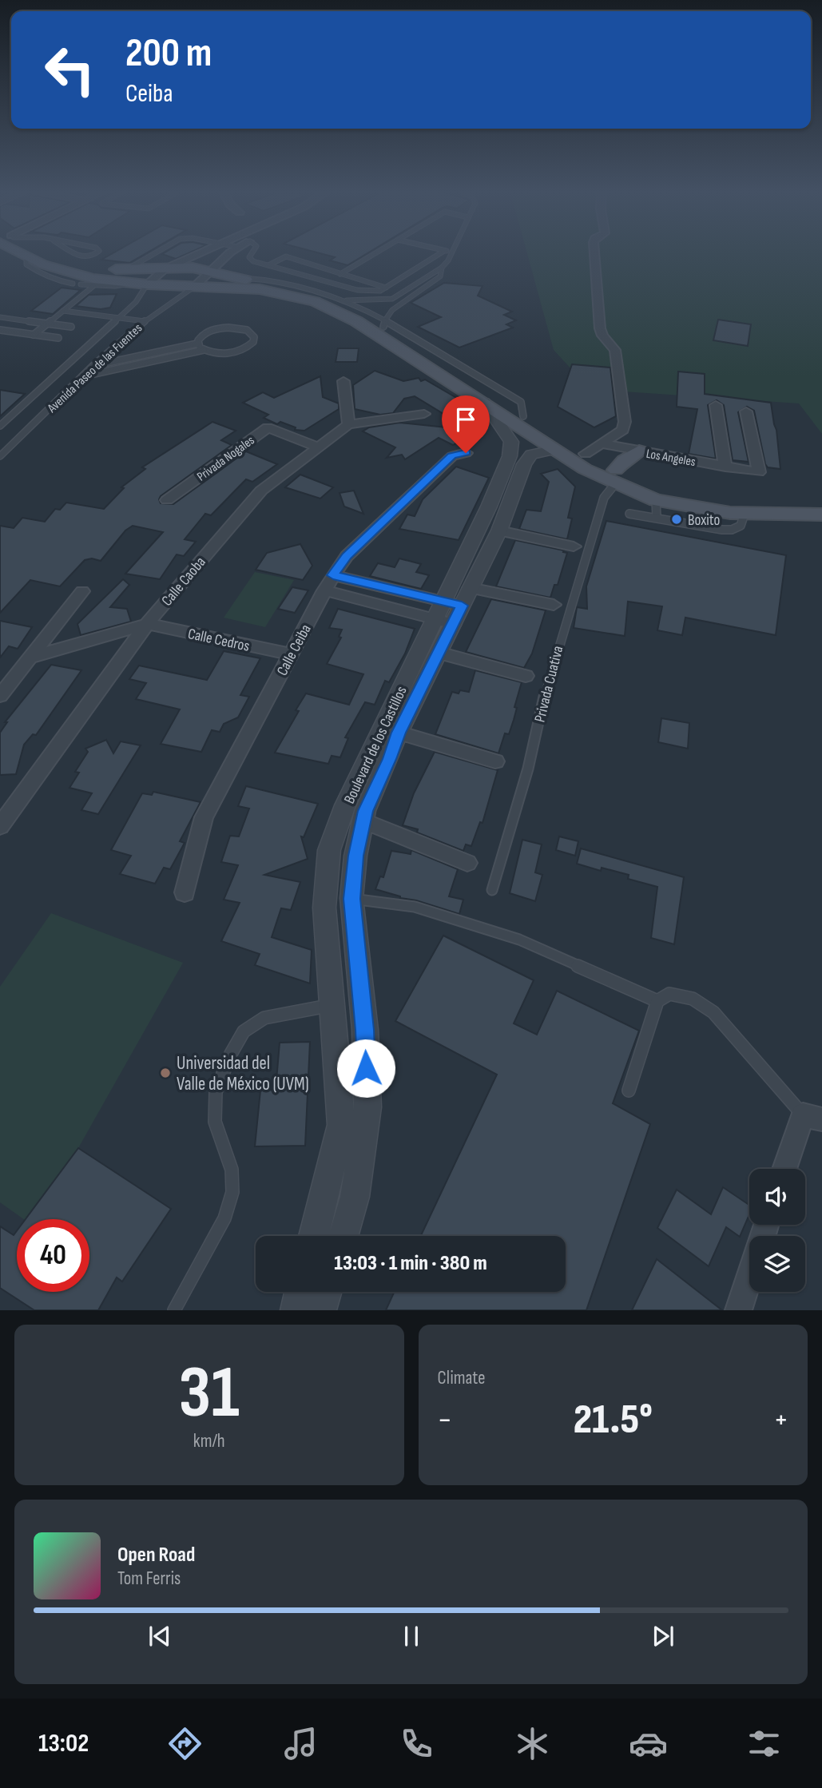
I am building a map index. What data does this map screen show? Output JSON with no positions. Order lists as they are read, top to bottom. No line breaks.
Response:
{"streets":{"street":["Los Angeles","Privada Nogales","Calle Caoba","Calle Cedros","Calle Ceiba","Boulevard de los Castillos"],"lane":["Avenida Paseo de las Fuentes","Privada Cuativa"]},"crossings":[["Privada Nogales","Calle Caoba"],["Calle Caoba","Calle Cedros"],["Calle Cedros","Calle Ceiba"]],"places":["Boxito","Universidad del Valle de México (UVM)"],"page":{"turn":["200 m","Ceiba"],"limit":"40","trip":"13:03 · 1 min · 380 m","tile":[["31","km/h"],"Climate"],"heat":["−","21.5°","+"],"song":["Open Road","Tom Ferris"],"tabs":"13:02"}}
